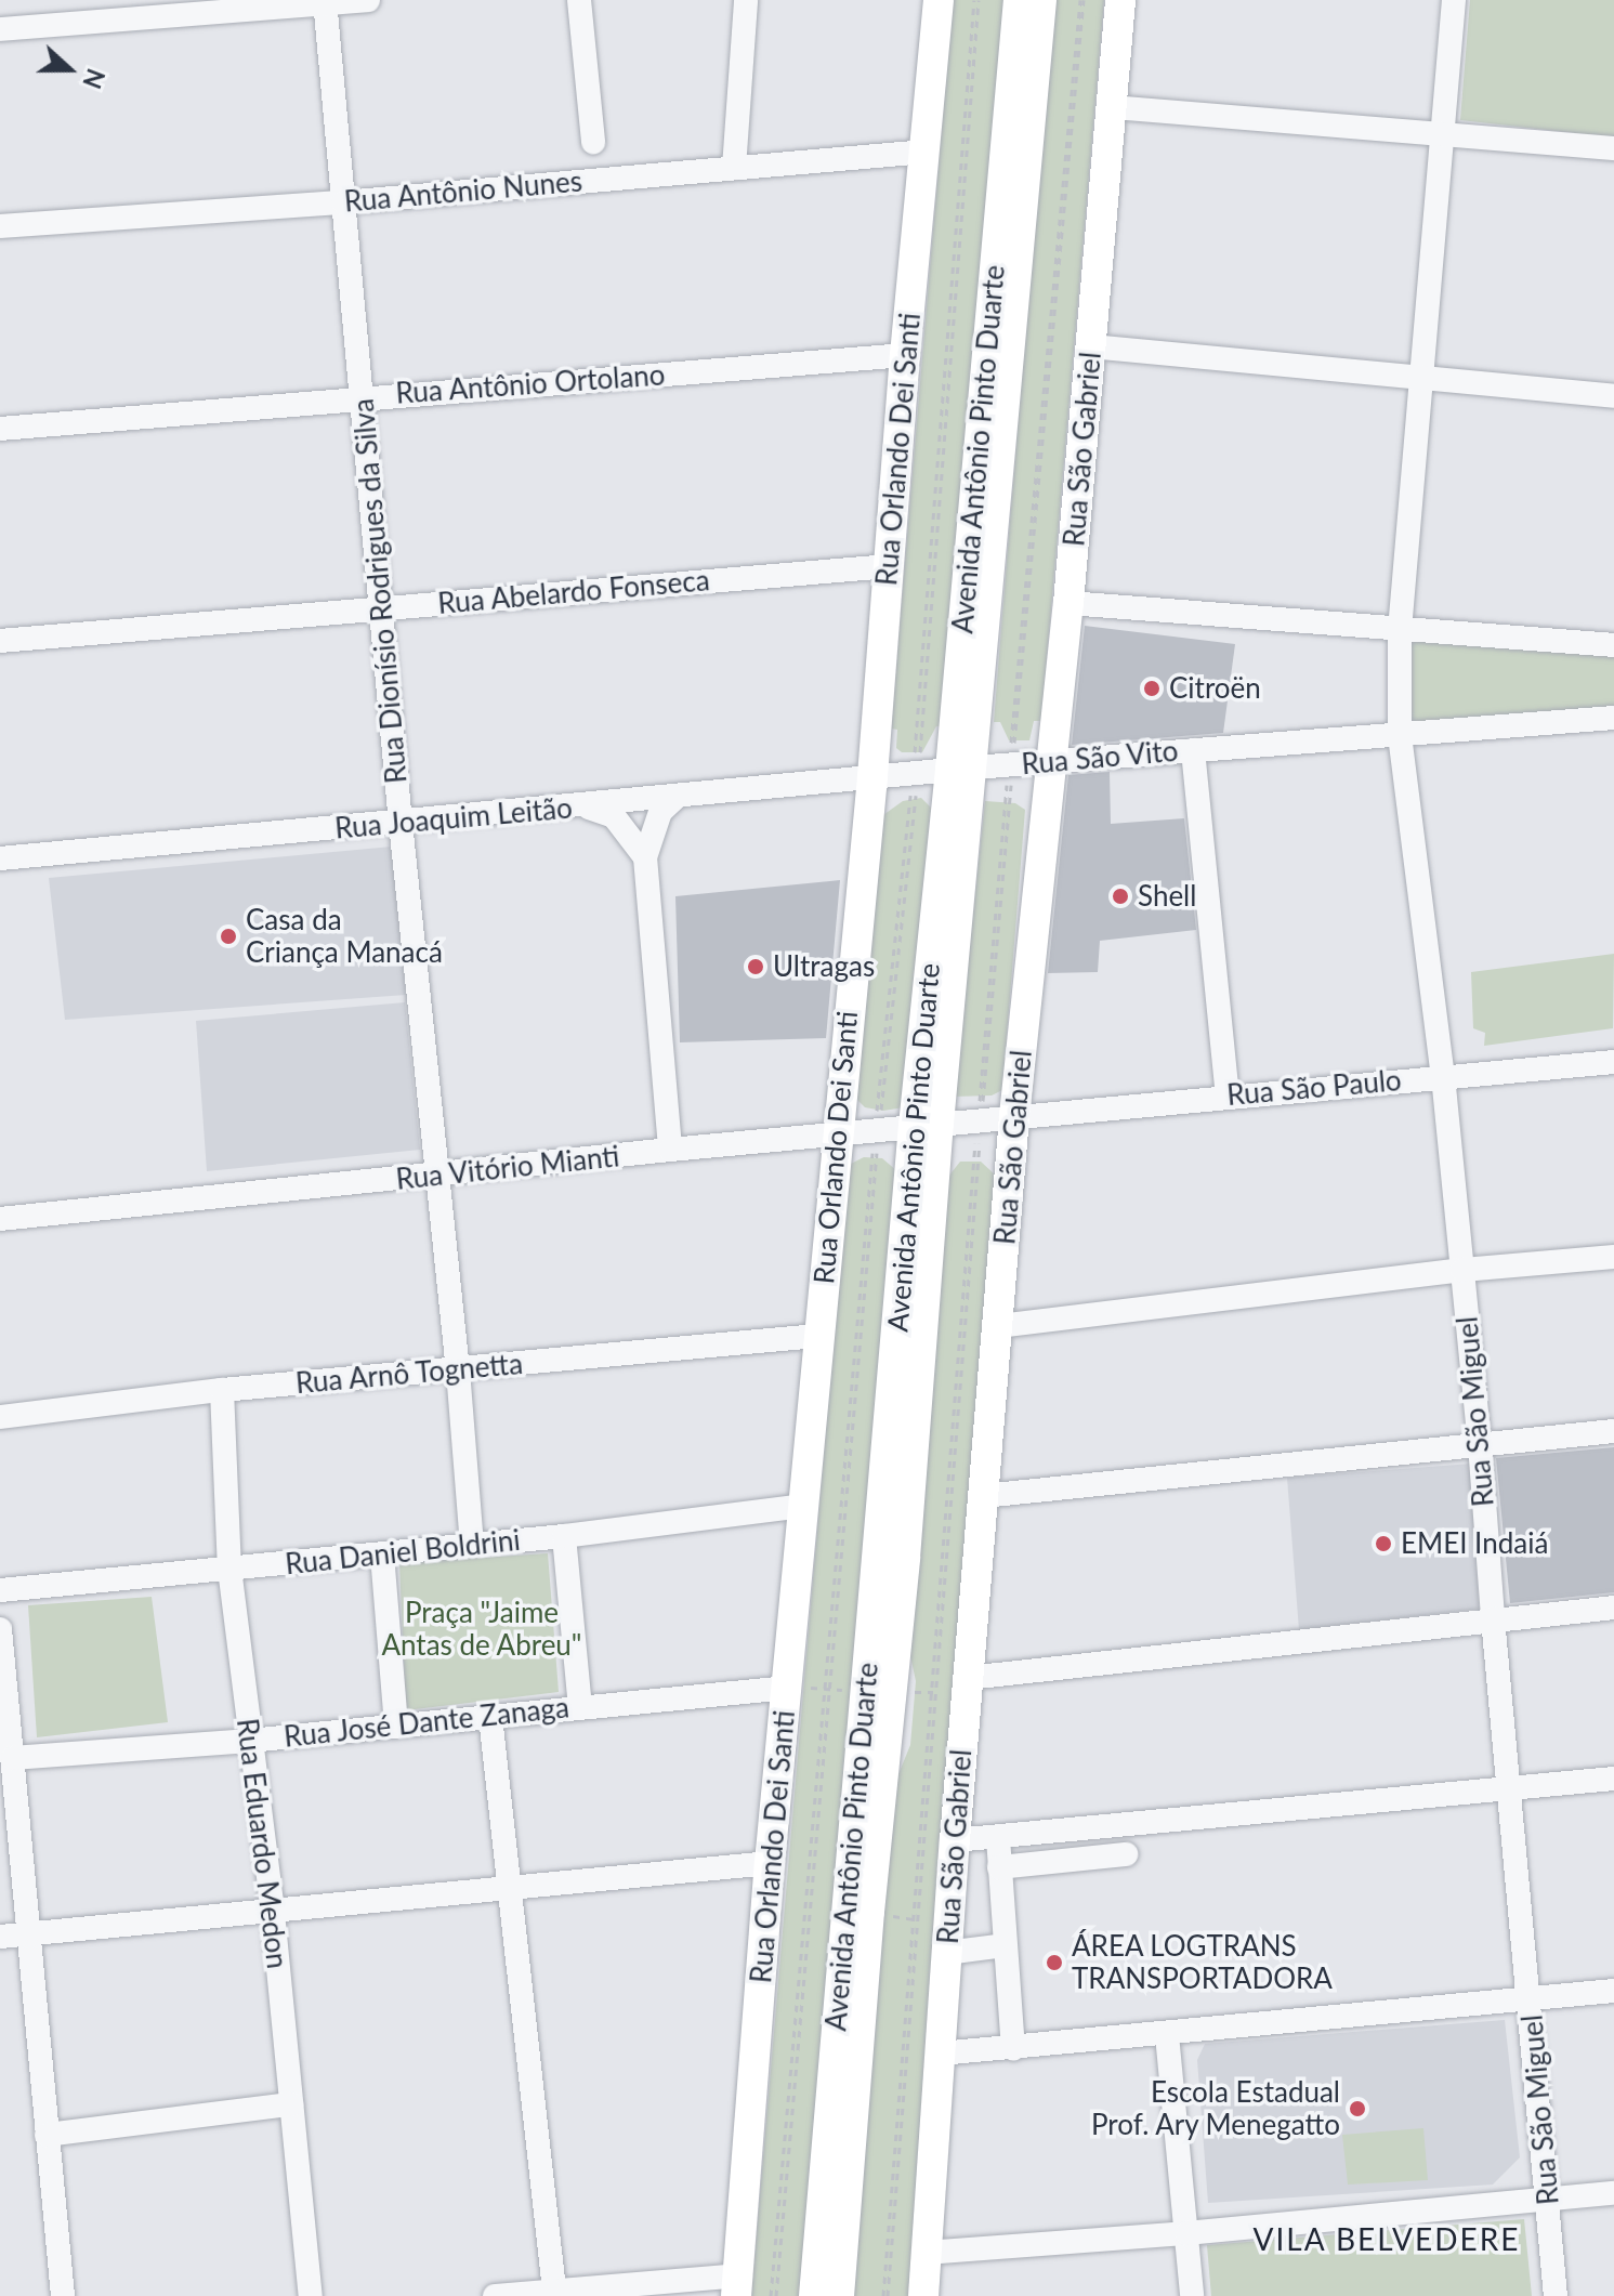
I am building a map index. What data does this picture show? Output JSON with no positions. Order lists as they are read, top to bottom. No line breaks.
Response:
{"streets":{"main road":["Rua Orlando Dei Santi","Avenida Antônio Pinto Duarte","Rua São Gabriel"],"street":["Rua Antônio Nunes","Rua Antônio Ortolano","Rua Dionísio Rodrigues da Silva","Rua Abelardo Fonseca","Rua São Vito","Rua Joaquim Leitão","Rua São Paulo","Rua Vitório Mianti","Rua Arnô Tognetta","Rua São Miguel","Rua Daniel Boldrini","Rua José Dante Zanaga","Rua Eduardo Medon"]},"crossings":[["Rua Antônio Nunes","Rua Orlando Dei Santi"],["Rua Antônio Nunes","Rua Dionísio Rodrigues da Silva"],["Rua Antônio Ortolano","Rua Orlando Dei Santi"],["Rua Antônio Ortolano","Rua Dionísio Rodrigues da Silva"],["Rua Orlando Dei Santi","Rua Abelardo Fonseca"],["Rua Orlando Dei Santi","Rua São Vito"],["Rua Orlando Dei Santi","Rua Vitório Mianti"],["Rua Orlando Dei Santi","Rua Arnô Tognetta"],["Rua Orlando Dei Santi","Rua Daniel Boldrini"],["Rua Orlando Dei Santi","Rua José Dante Zanaga"],["Avenida Antônio Pinto Duarte","Rua São Vito"],["Avenida Antônio Pinto Duarte","Rua Vitório Mianti"],["Rua São Gabriel","Rua São Vito"],["Rua São Gabriel","Rua São Paulo"],["Rua São Gabriel","Rua Vitório Mianti"],["Rua Dionísio Rodrigues da Silva","Rua Abelardo Fonseca"],["Rua Dionísio Rodrigues da Silva","Rua Joaquim Leitão"],["Rua Dionísio Rodrigues da Silva","Rua Vitório Mianti"],["Rua Dionísio Rodrigues da Silva","Rua Arnô Tognetta"],["Rua Dionísio Rodrigues da Silva","Rua Daniel Boldrini"],["Rua São Vito","Rua Joaquim Leitão"],["Rua São Vito","Rua São Miguel"],["Rua São Paulo","Rua Vitório Mianti"],["Rua São Paulo","Rua São Miguel"],["Rua Arnô Tognetta","Rua Eduardo Medon"],["Rua Daniel Boldrini","Rua Eduardo Medon"],["Rua José Dante Zanaga","Rua Eduardo Medon"]],"districts":["VILA BELVEDERE"],"parks":["Praça \"Jaime Antas de Abreu\""],"places":["Citroën","Shell","Casa da Criança Manacá","Ultragas","EMEI Indaiá","ÁREA LOGTRANS TRANSPORTADORA","Escola Estadual Prof. Ary Menegatto"],"north":"right"}
